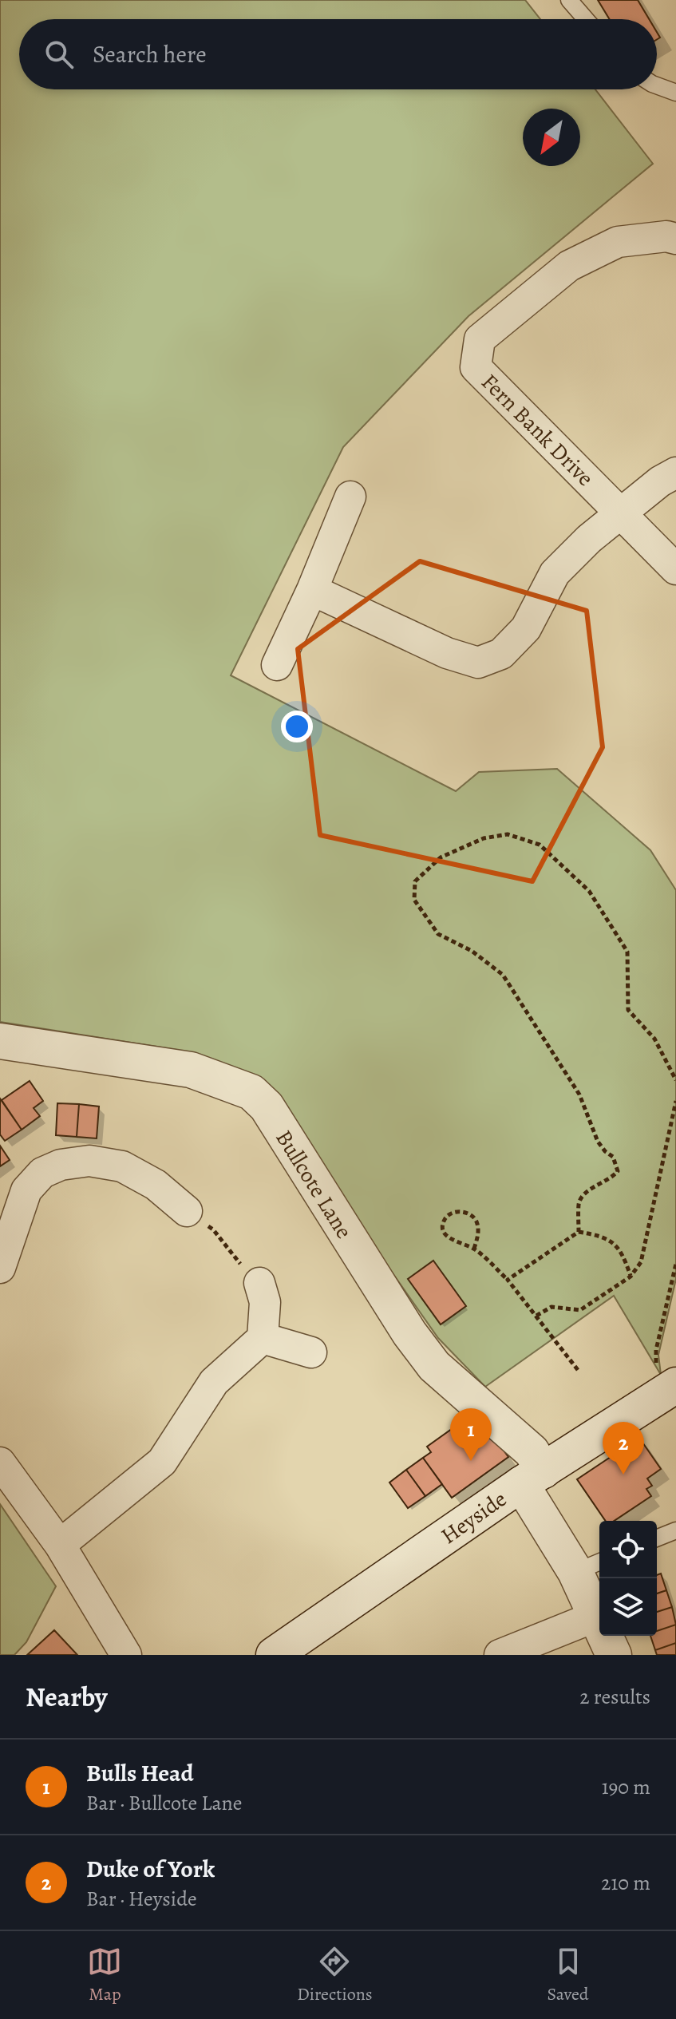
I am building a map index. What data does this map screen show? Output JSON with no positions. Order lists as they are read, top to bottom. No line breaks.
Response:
{"streets":{"street":["Fern Bank Drive","Bullcote Lane","Heyside"]},"crossings":[["Bullcote Lane","Heyside"]],"north":"bottom left","page":{"search":"Search here","pins":["1","2"],"heading":["Nearby","2 results"],"list":[{"mark":"1","name":"Bulls Head","note":"Bar · Bullcote Lane","value":"190 m"},{"mark":"2","name":"Duke of York","note":"Bar · Heyside","value":"210 m"}],"nav":["Map","Directions","Saved"]}}
